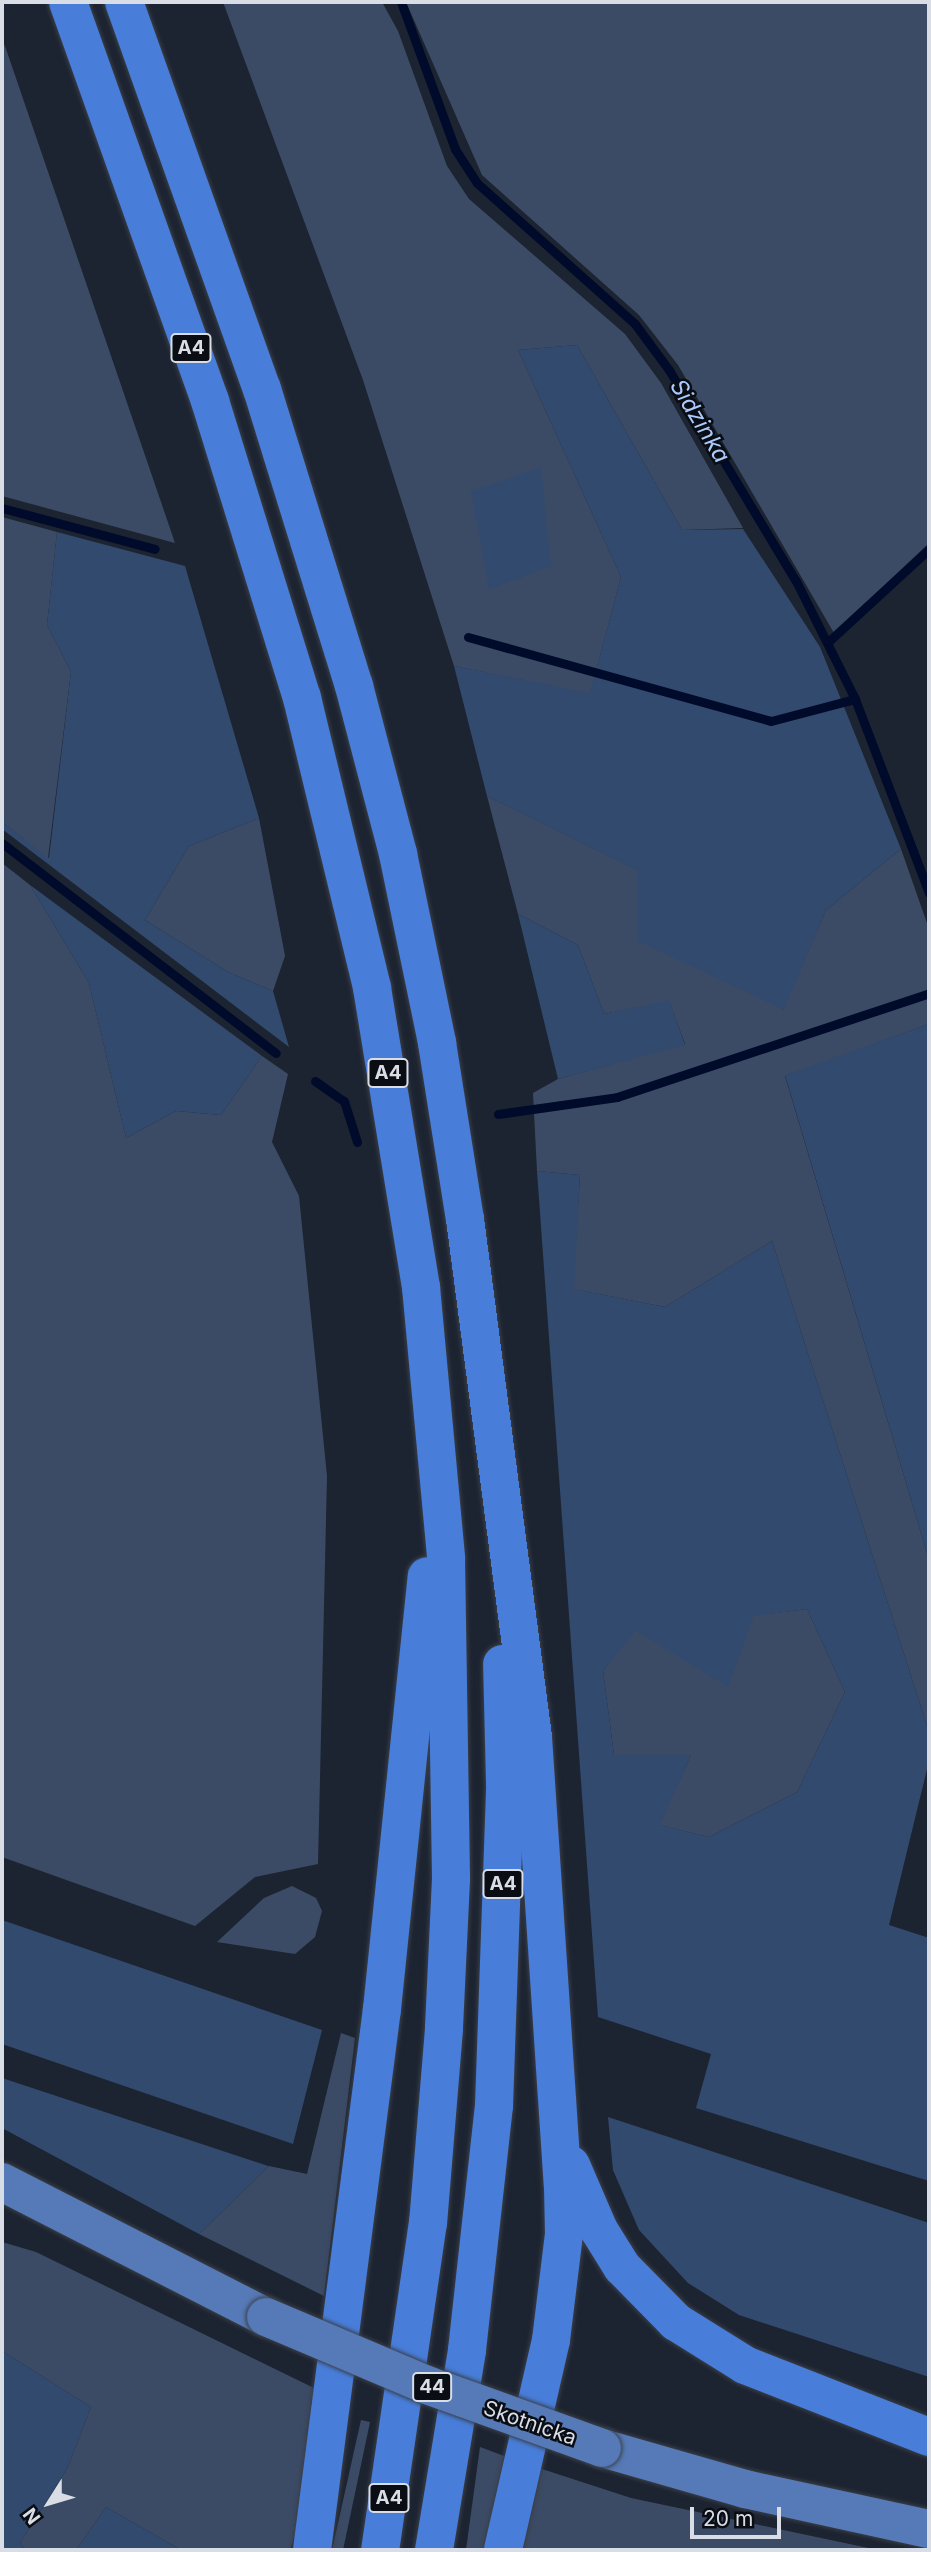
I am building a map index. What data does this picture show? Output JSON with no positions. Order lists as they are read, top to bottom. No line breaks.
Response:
{"streets":{"highway":["A4"],"main road":["44","Skotnicka"]},"water":["Sidzinka"],"scale_bar":"20 m","north":"bottom left"}
